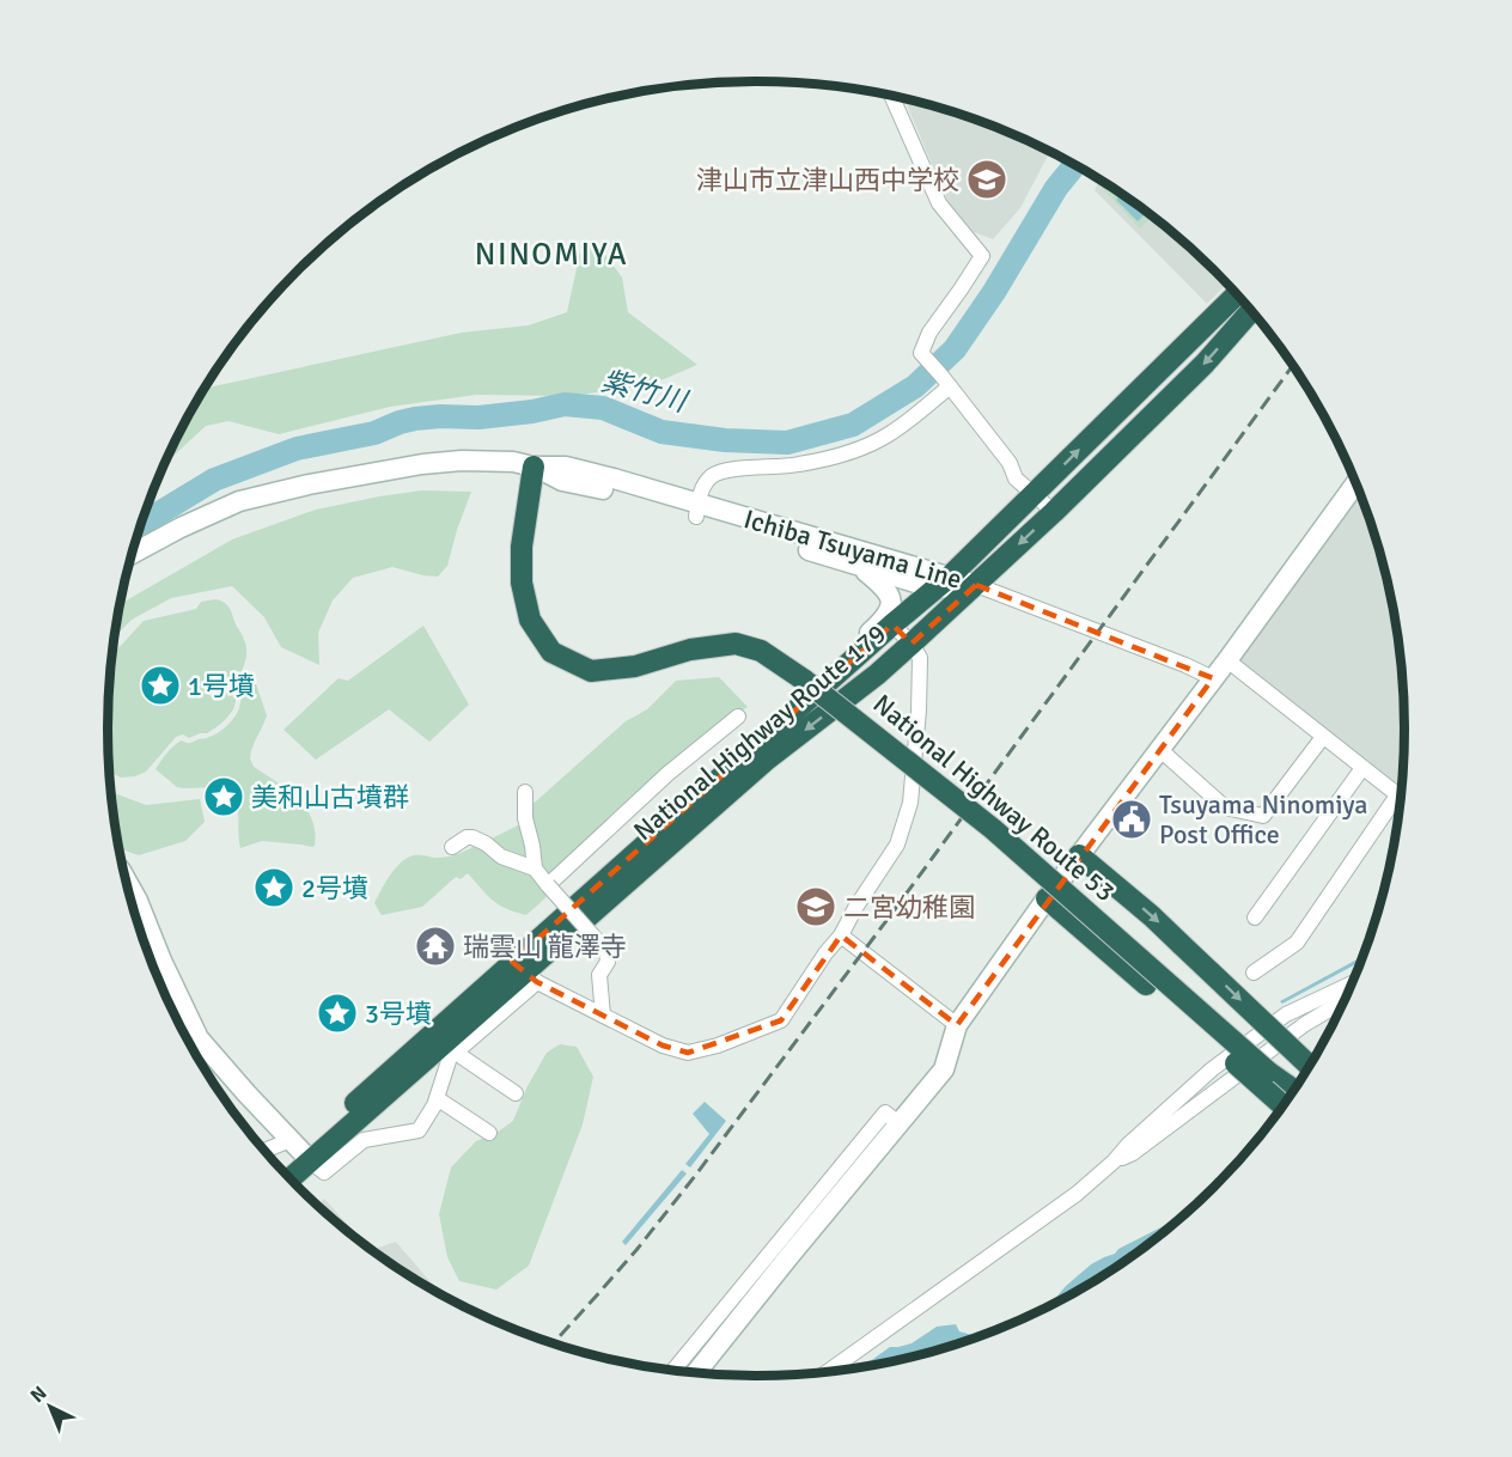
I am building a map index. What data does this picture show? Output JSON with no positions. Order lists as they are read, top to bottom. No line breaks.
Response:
{"streets":{"highway":["National Highway Route 179","National Highway Route 53"],"street":["Ichiba Tsuyama Line"]},"crossings":[["Ichiba Tsuyama Line","National Highway Route 179"],["Ichiba Tsuyama Line","National Highway Route 53"]],"districts":["NINOMIYA"],"water":["紫竹川"],"places":{"school or university":["津山市立津山西中学校","二宮幼稚園"],"place":["1号墳","美和山古墳群","2号墳","3号墳"],"public building":["Tsuyama Ninomiya Post Office"],"temple":["瑞雲山 龍澤寺"]},"north":"top left"}
